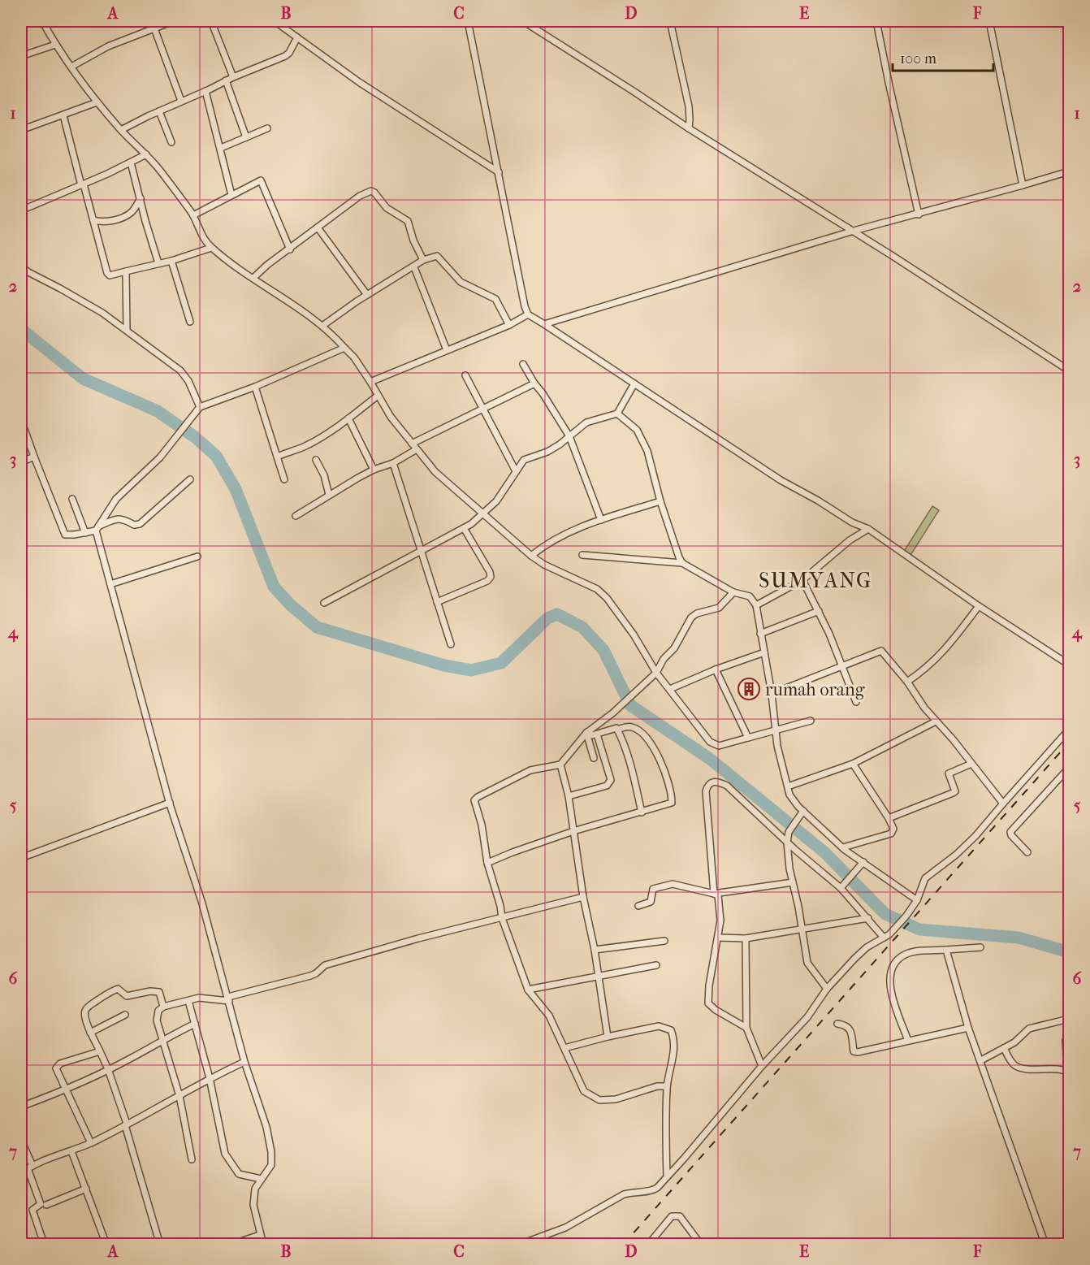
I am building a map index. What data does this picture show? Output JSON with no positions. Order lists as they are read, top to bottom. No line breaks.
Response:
{"districts":["SUMYANG"],"places":{"building":["rumah orang"]},"scale_bar":"100 m","grid":{"columns":["A","B","C","D","E","F"],"rows":["1","2","3","4","5","6","7"]}}
